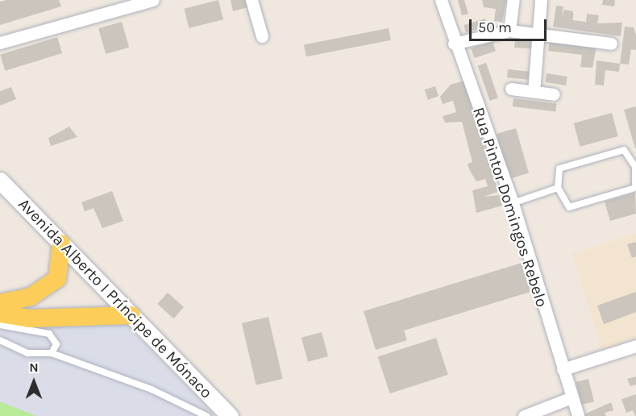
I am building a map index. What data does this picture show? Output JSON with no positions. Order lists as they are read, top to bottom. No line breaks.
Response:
{"streets":{"main road":["Avenida Alberto I Príncipe de Mónaco"],"street":["Rua Pintor Domingos Rebelo"]},"scale_bar":"50 m","north":"top"}
